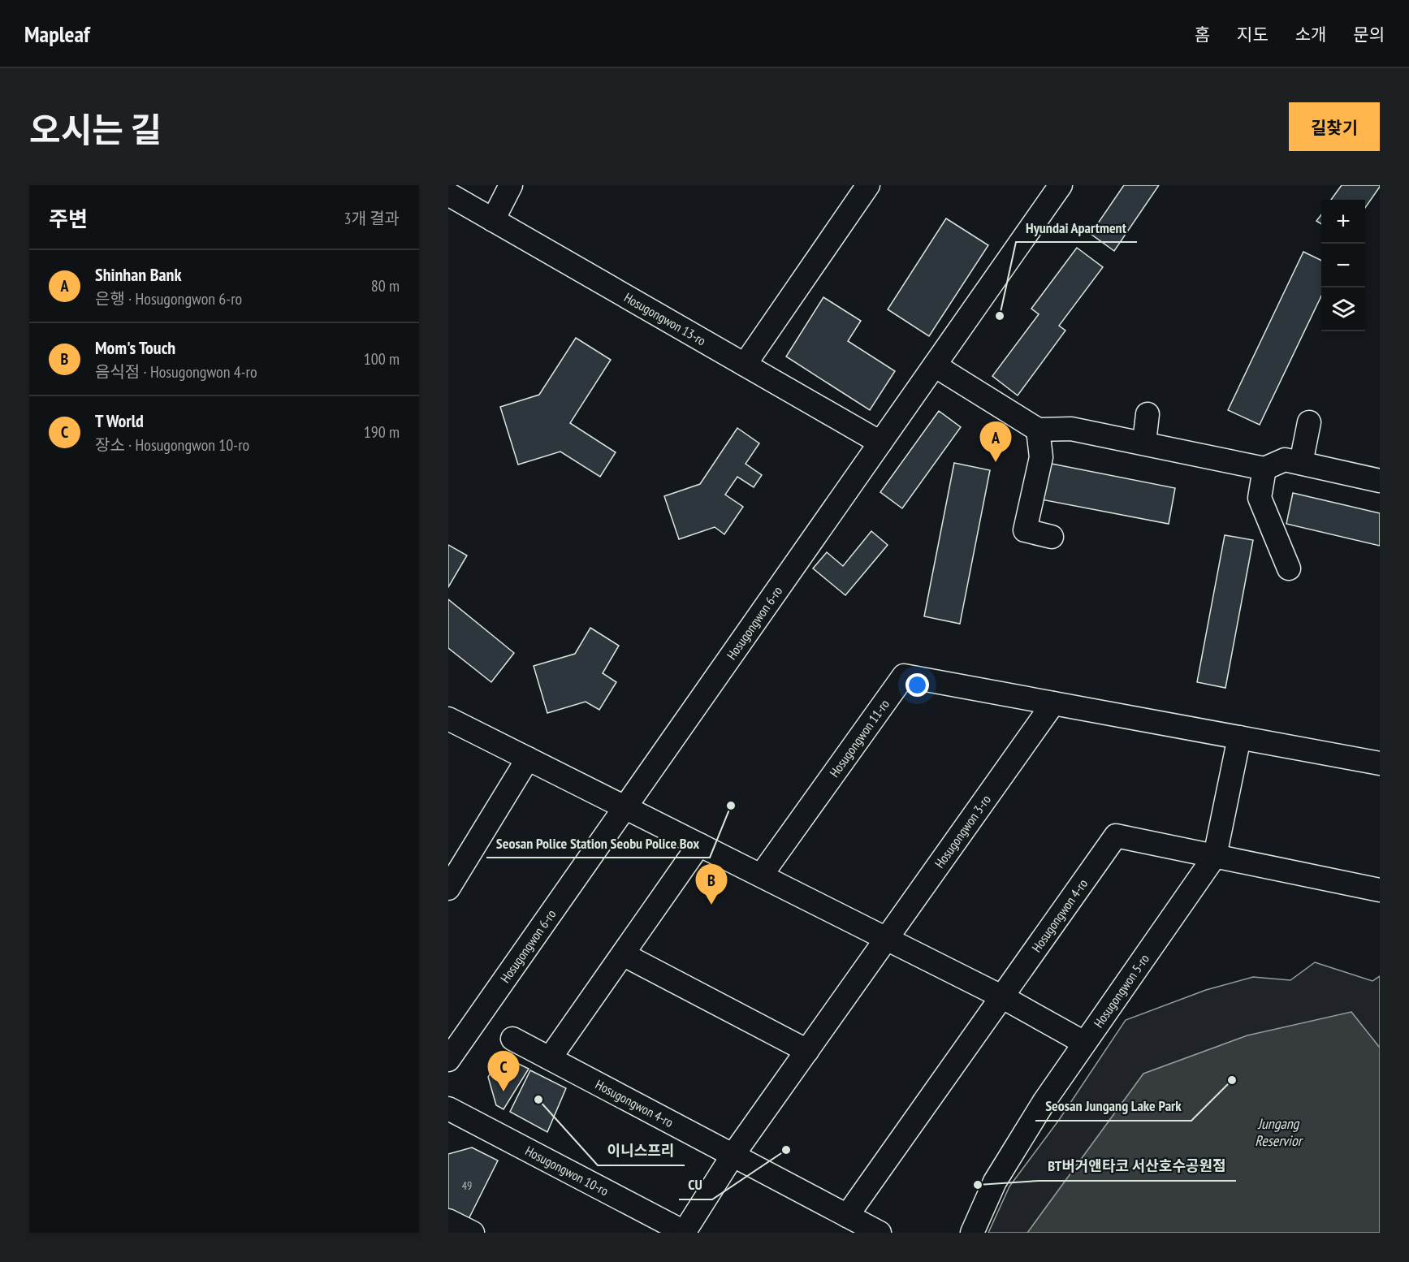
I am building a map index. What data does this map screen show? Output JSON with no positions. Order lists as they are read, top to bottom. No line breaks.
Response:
{"streets":{"street":["Hosugongwon 13-ro","Hosugongwon 6-ro","Hosugongwon 11-ro","Hosugongwon 3-ro","Hosugongwon 4-ro","Hosugongwon 5-ro","Hosugongwon 10-ro"]},"crossings":[["Hosugongwon 13-ro","Hosugongwon 6-ro"],["Hosugongwon 11-ro","Hosugongwon 3-ro"],["Hosugongwon 3-ro","Hosugongwon 4-ro"],["Hosugongwon 3-ro","Hosugongwon 10-ro"],["Hosugongwon 4-ro","Hosugongwon 5-ro"]],"water":["Jungang Reservior"],"places":["Hyundai Apartment","Seosan Police Station Seobu Police Box","Seosan Jungang Lake Park","이니스프리","CU","BT버거앤타코 서산호수공원점"],"house_numbers":["49"],"page":{"header":"Mapleaf","nav":["홈","지도","소개","문의"],"title":"오시는 길","buttons":"길찾기","heading":["주변","3개 결과"],"map_buttons":["+","−"],"list":[{"mark":"A","name":"Shinhan Bank","note":"은행 · Hosugongwon 6-ro","value":"80 m"},{"mark":"B","name":"Mom's Touch","note":"음식점 · Hosugongwon 4-ro","value":"100 m"},{"mark":"C","name":"T World","note":"장소 · Hosugongwon 10-ro","value":"190 m"}],"pins":["A","B","C"]}}
